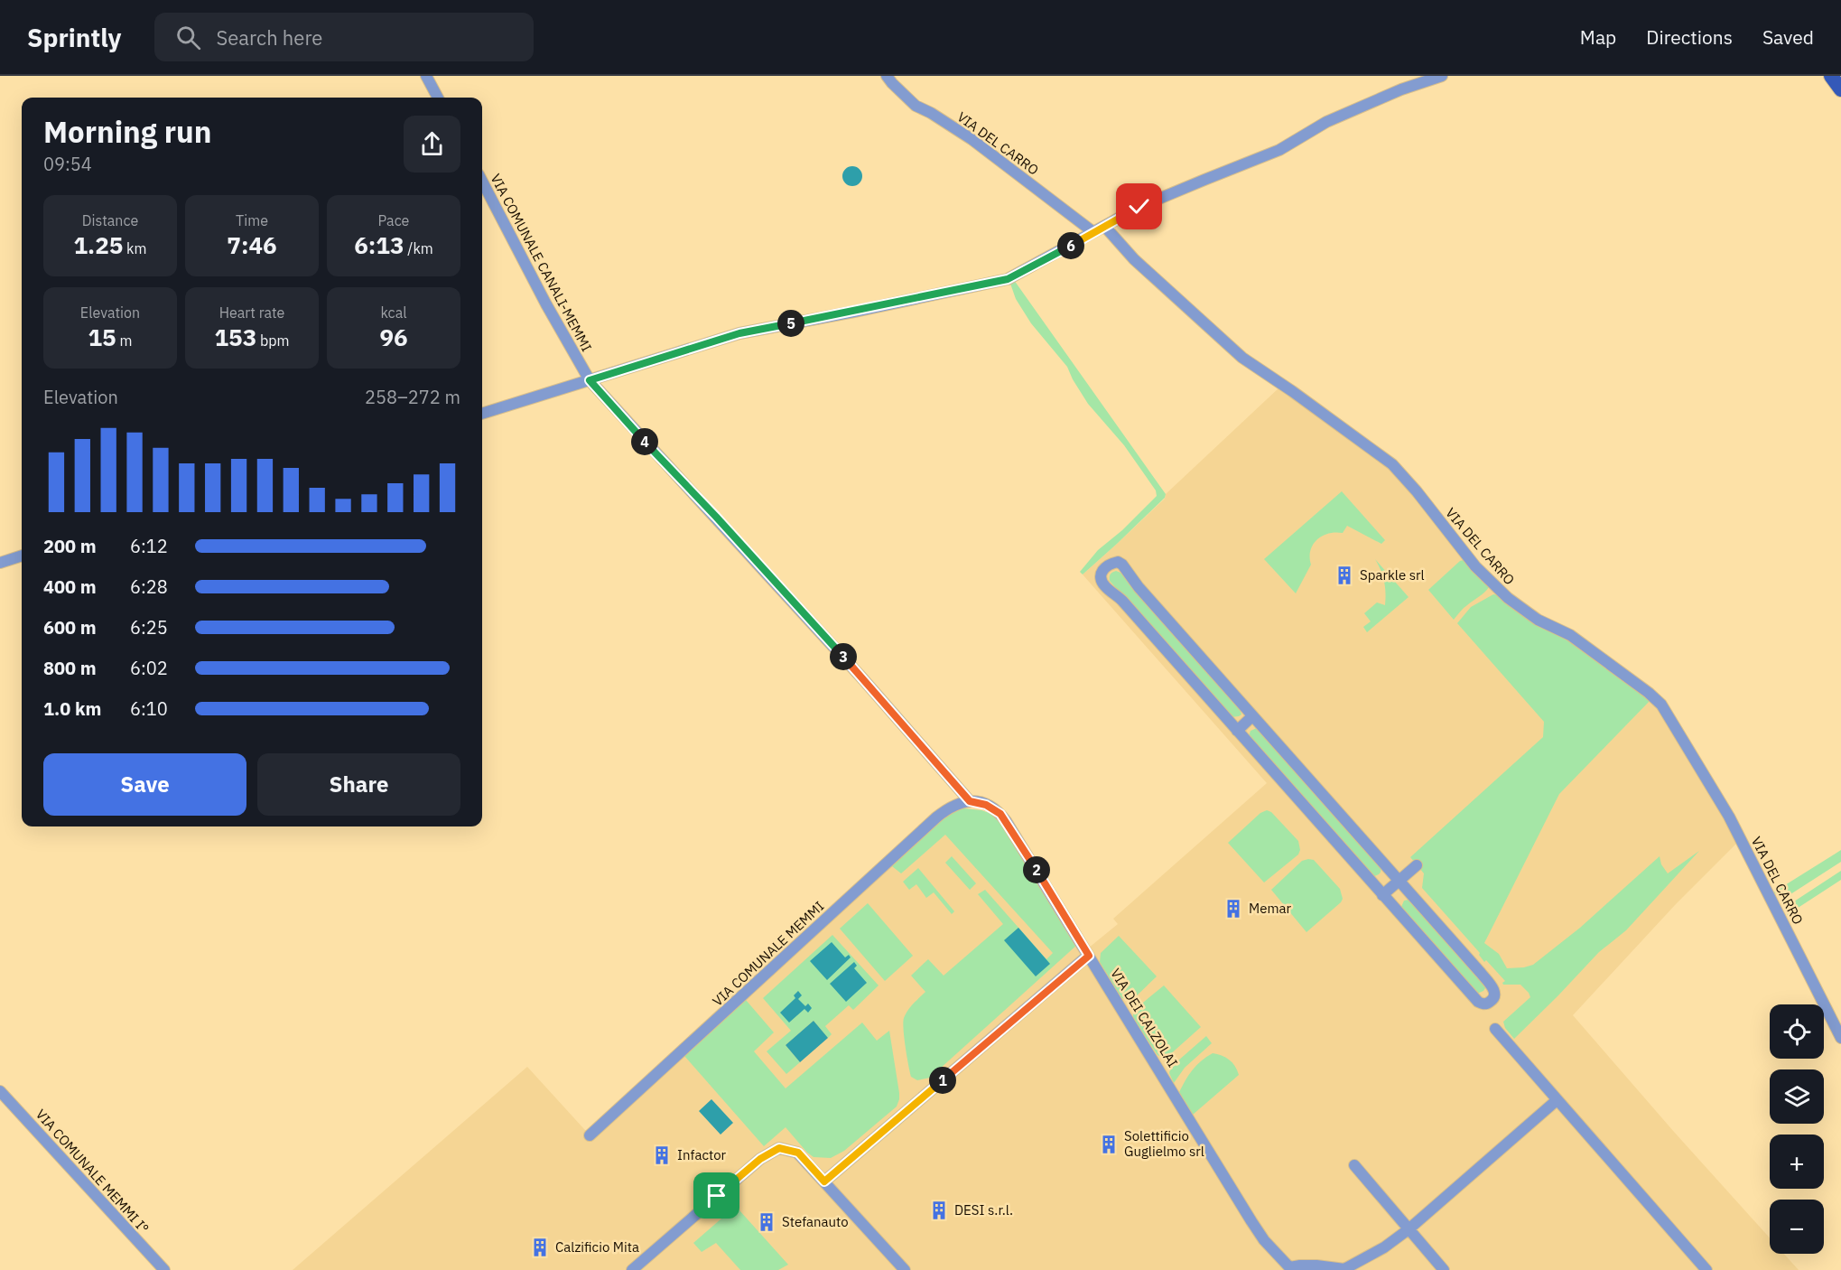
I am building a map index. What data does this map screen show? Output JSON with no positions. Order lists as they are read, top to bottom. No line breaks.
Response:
{"streets":{"street":["VIA DEL CARRO","VIA COMUNALE CANALI-MEMMI","VIA COMUNALE MEMMI","VIA DEI CALZOLAI","VIA COMUNALE MEMMI I°"]},"crossings":[["VIA COMUNALE CANALI-MEMMI","VIA COMUNALE MEMMI"],["VIA COMUNALE CANALI-MEMMI","VIA DEI CALZOLAI"],["VIA COMUNALE MEMMI","VIA DEI CALZOLAI"]],"places":{"building":["Sparkle srl","Memar","Solettificio Guglielmo srl","Infactor","DESI s.r.l.","Stefanauto","Calzificio Mita"]},"page":{"header":"Sprintly","search":"Search here","nav":["Map","Directions","Saved"],"heading":["Morning run","09:54"],"stats":[["Distance","1.25 km"],["Time","7:46"],["Pace","6:13 /km"],["Elevation","15 m"],["Heart rate","153 bpm"],["kcal","96"]],"pins":["6","5","4","3","2","1"],"chart":["Elevation","258–272 m"],"list":[{"name":"200 m","note":"6:12"},{"name":"400 m","note":"6:28"},{"name":"600 m","note":"6:25"},{"name":"800 m","note":"6:02"},{"name":"1.0 km","note":"6:10"}],"buttons":["Save","Share"],"map_buttons":["+","−"]}}
